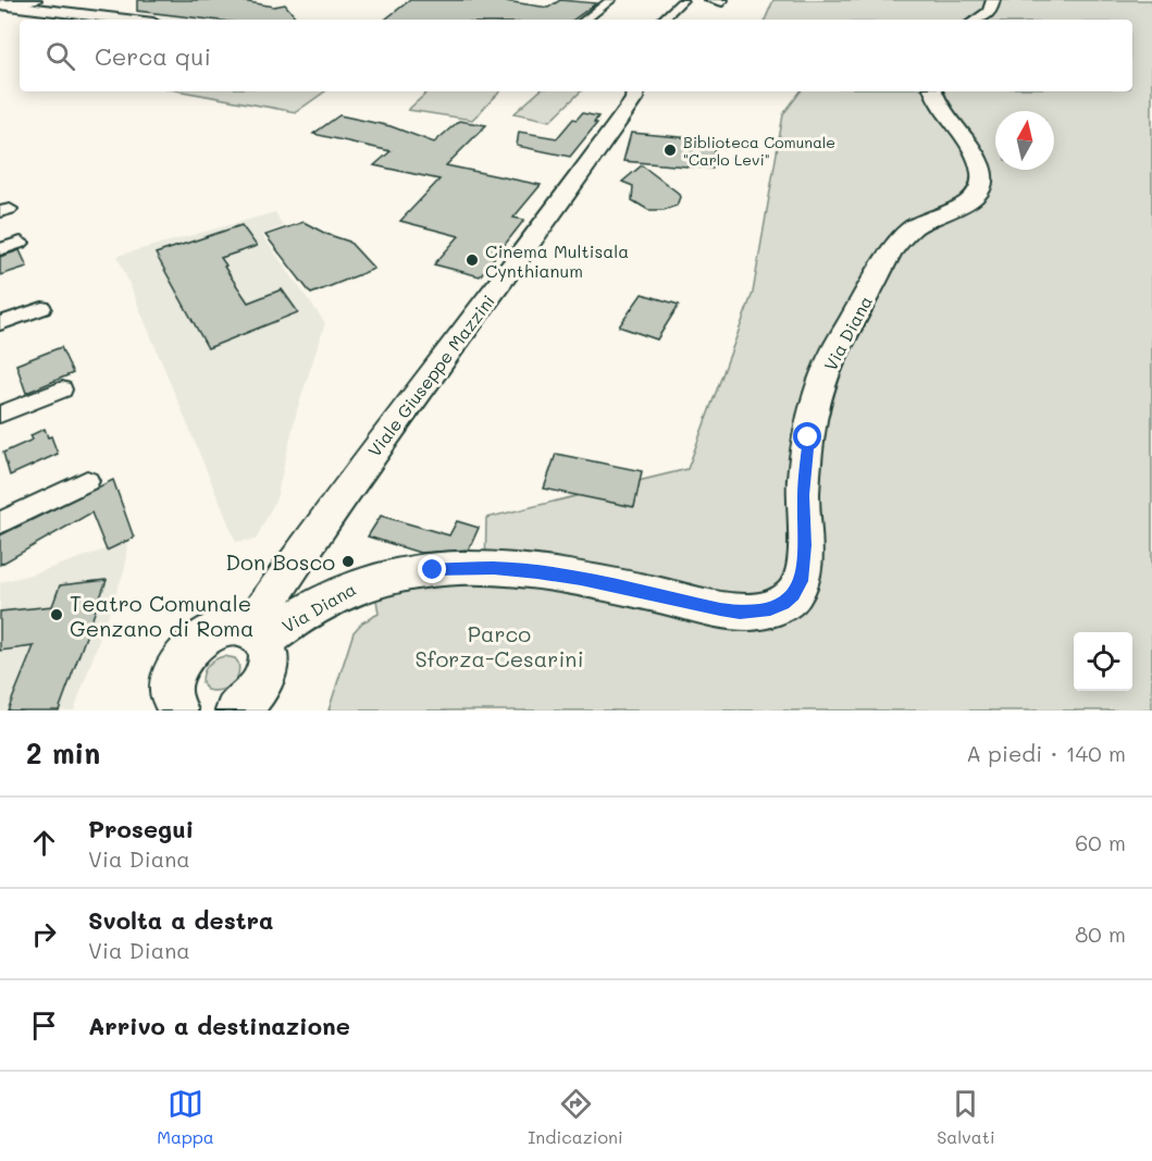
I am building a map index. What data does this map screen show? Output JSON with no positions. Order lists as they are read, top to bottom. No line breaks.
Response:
{"streets":{"street":["Via Diana","Viale Giuseppe Mazzini"]},"crossings":[["Via Diana","Viale Giuseppe Mazzini"]],"parks":["Parco Sforza-Cesarini"],"places":["Biblioteca Comunale \"Carlo Levi\"","Cinema Multisala Cynthianum","Don Bosco","Teatro Comunale Genzano di Roma"],"north":"top","page":{"search":"Cerca qui","heading":["2 min","A piedi · 140 m"],"list":[["Prosegui","Via Diana","60 m"],["Svolta a destra","Via Diana","80 m"],"Arrivo a destinazione"],"nav":["Mappa","Indicazioni","Salvati"]}}
